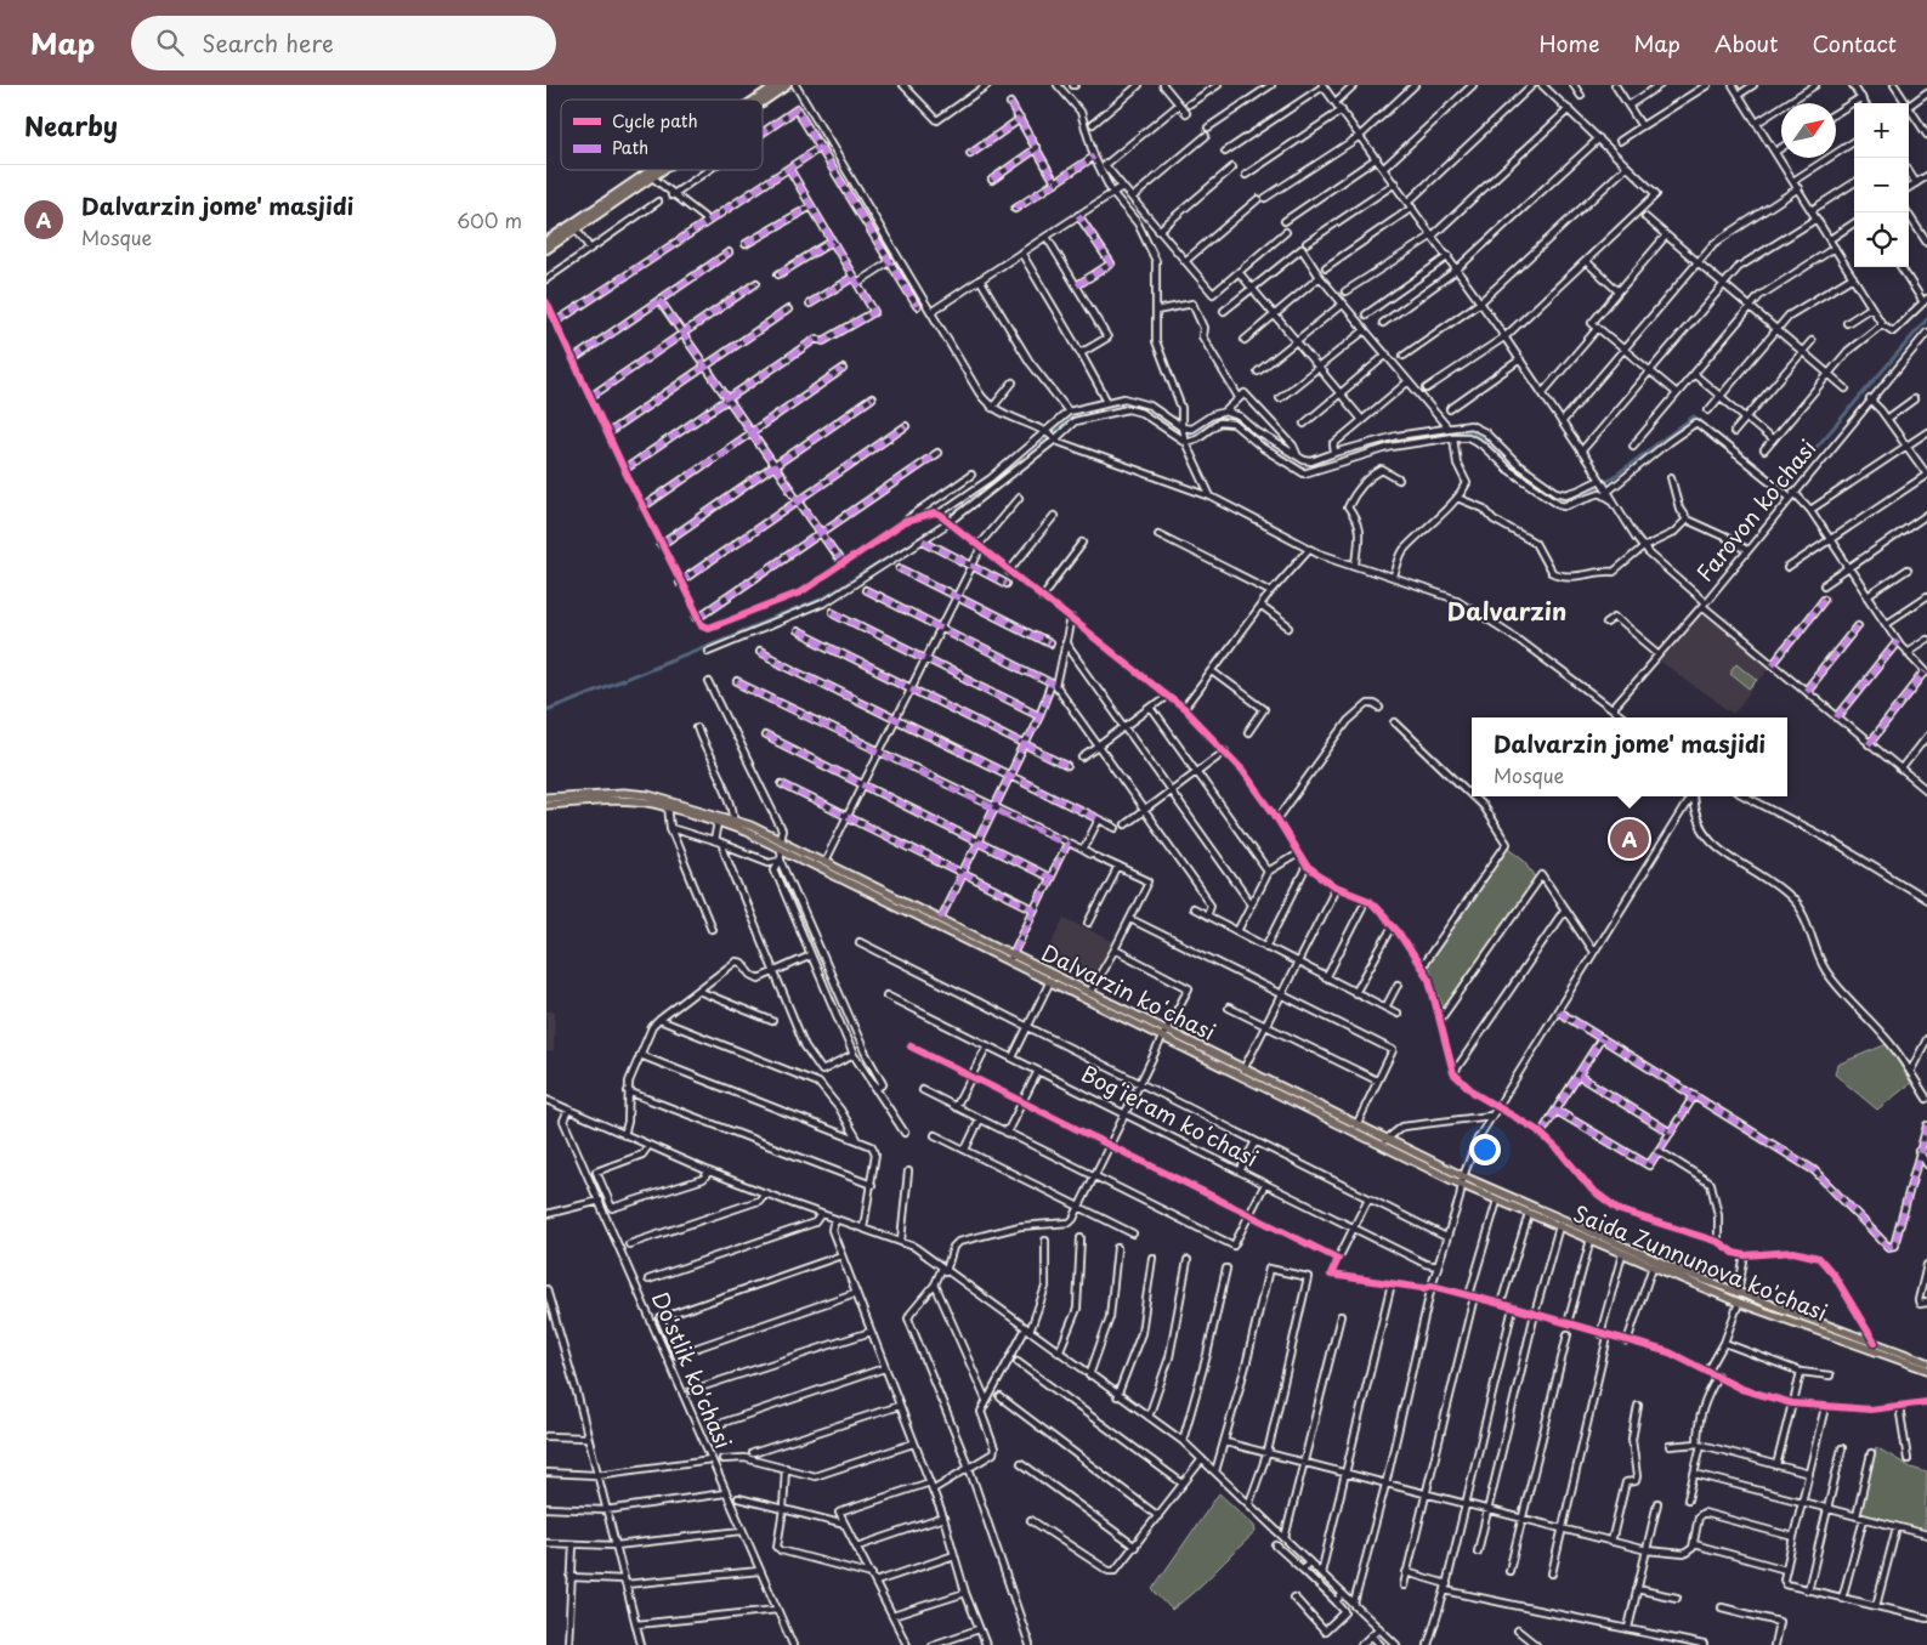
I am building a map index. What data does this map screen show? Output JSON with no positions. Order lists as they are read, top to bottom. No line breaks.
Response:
{"streets":{"main road":["Dalvarzin koʻchasi","Saida Zunnunova ko'chasi"],"street":["Farovon ko'chasi","Bogʻieram koʻchasi","Do'stlik ko'chasi"]},"crossings":[["Dalvarzin koʻchasi","Saida Zunnunova ko'chasi"]],"districts":["Dalvarzin"],"legend":["Cycle path","Path"],"north":"top right","page":{"header":"Map","search":"Search here","nav":["Home","Map","About","Contact"],"heading":"Nearby","map_buttons":["+","−"],"list":[{"mark":"A","name":"Dalvarzin jome' masjidi","note":"Mosque","value":"600 m"}],"popup":["Dalvarzin jome' masjidi","Mosque"],"pins":"A"}}
